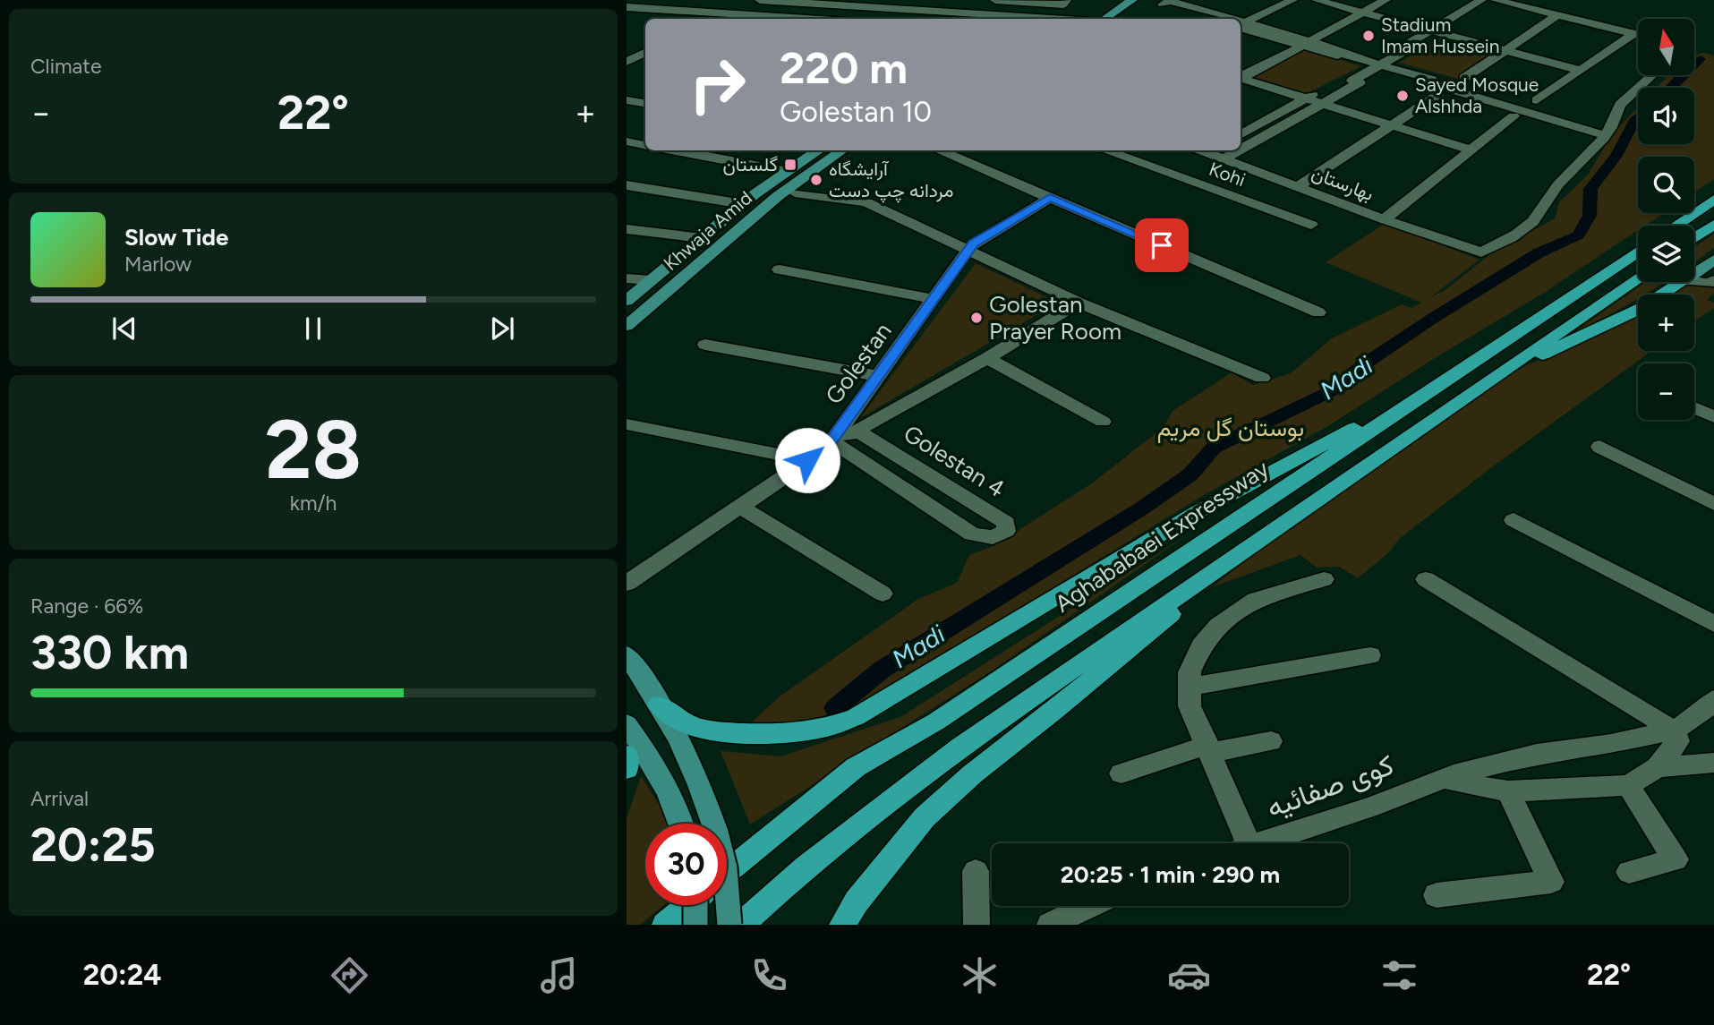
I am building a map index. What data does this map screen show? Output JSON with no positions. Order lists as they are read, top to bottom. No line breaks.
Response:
{"streets":{"highway":["Aghababaei Expressway"],"main road":["Khwaja Amid"],"street":["Kohi","بهارستان","Golestan","Golestan 4","کوی صفائیه"]},"crossings":[["Golestan","Golestan 4"]],"water":["Madi"],"parks":["بوستان گل مریم"],"places":{"other":["Stadium Imam Hussein","Sayed Mosque Alshhda","آرایشگاه مردانه چپ دست","Golestan Prayer Room"],"transit":["گلستان"]},"north":"top","page":{"tile":["Climate",["28","km/h"],["Range · 66%","330 km"],["Arrival","20:25"]],"map_buttons":["+","−"],"turn":["220 m","Golestan 10"],"heat":["−","22°","+"],"song":["Slow Tide","Marlow"],"limit":"30","trip":"20:25 · 1 min · 290 m","tabs":["20:24","22°"]}}
